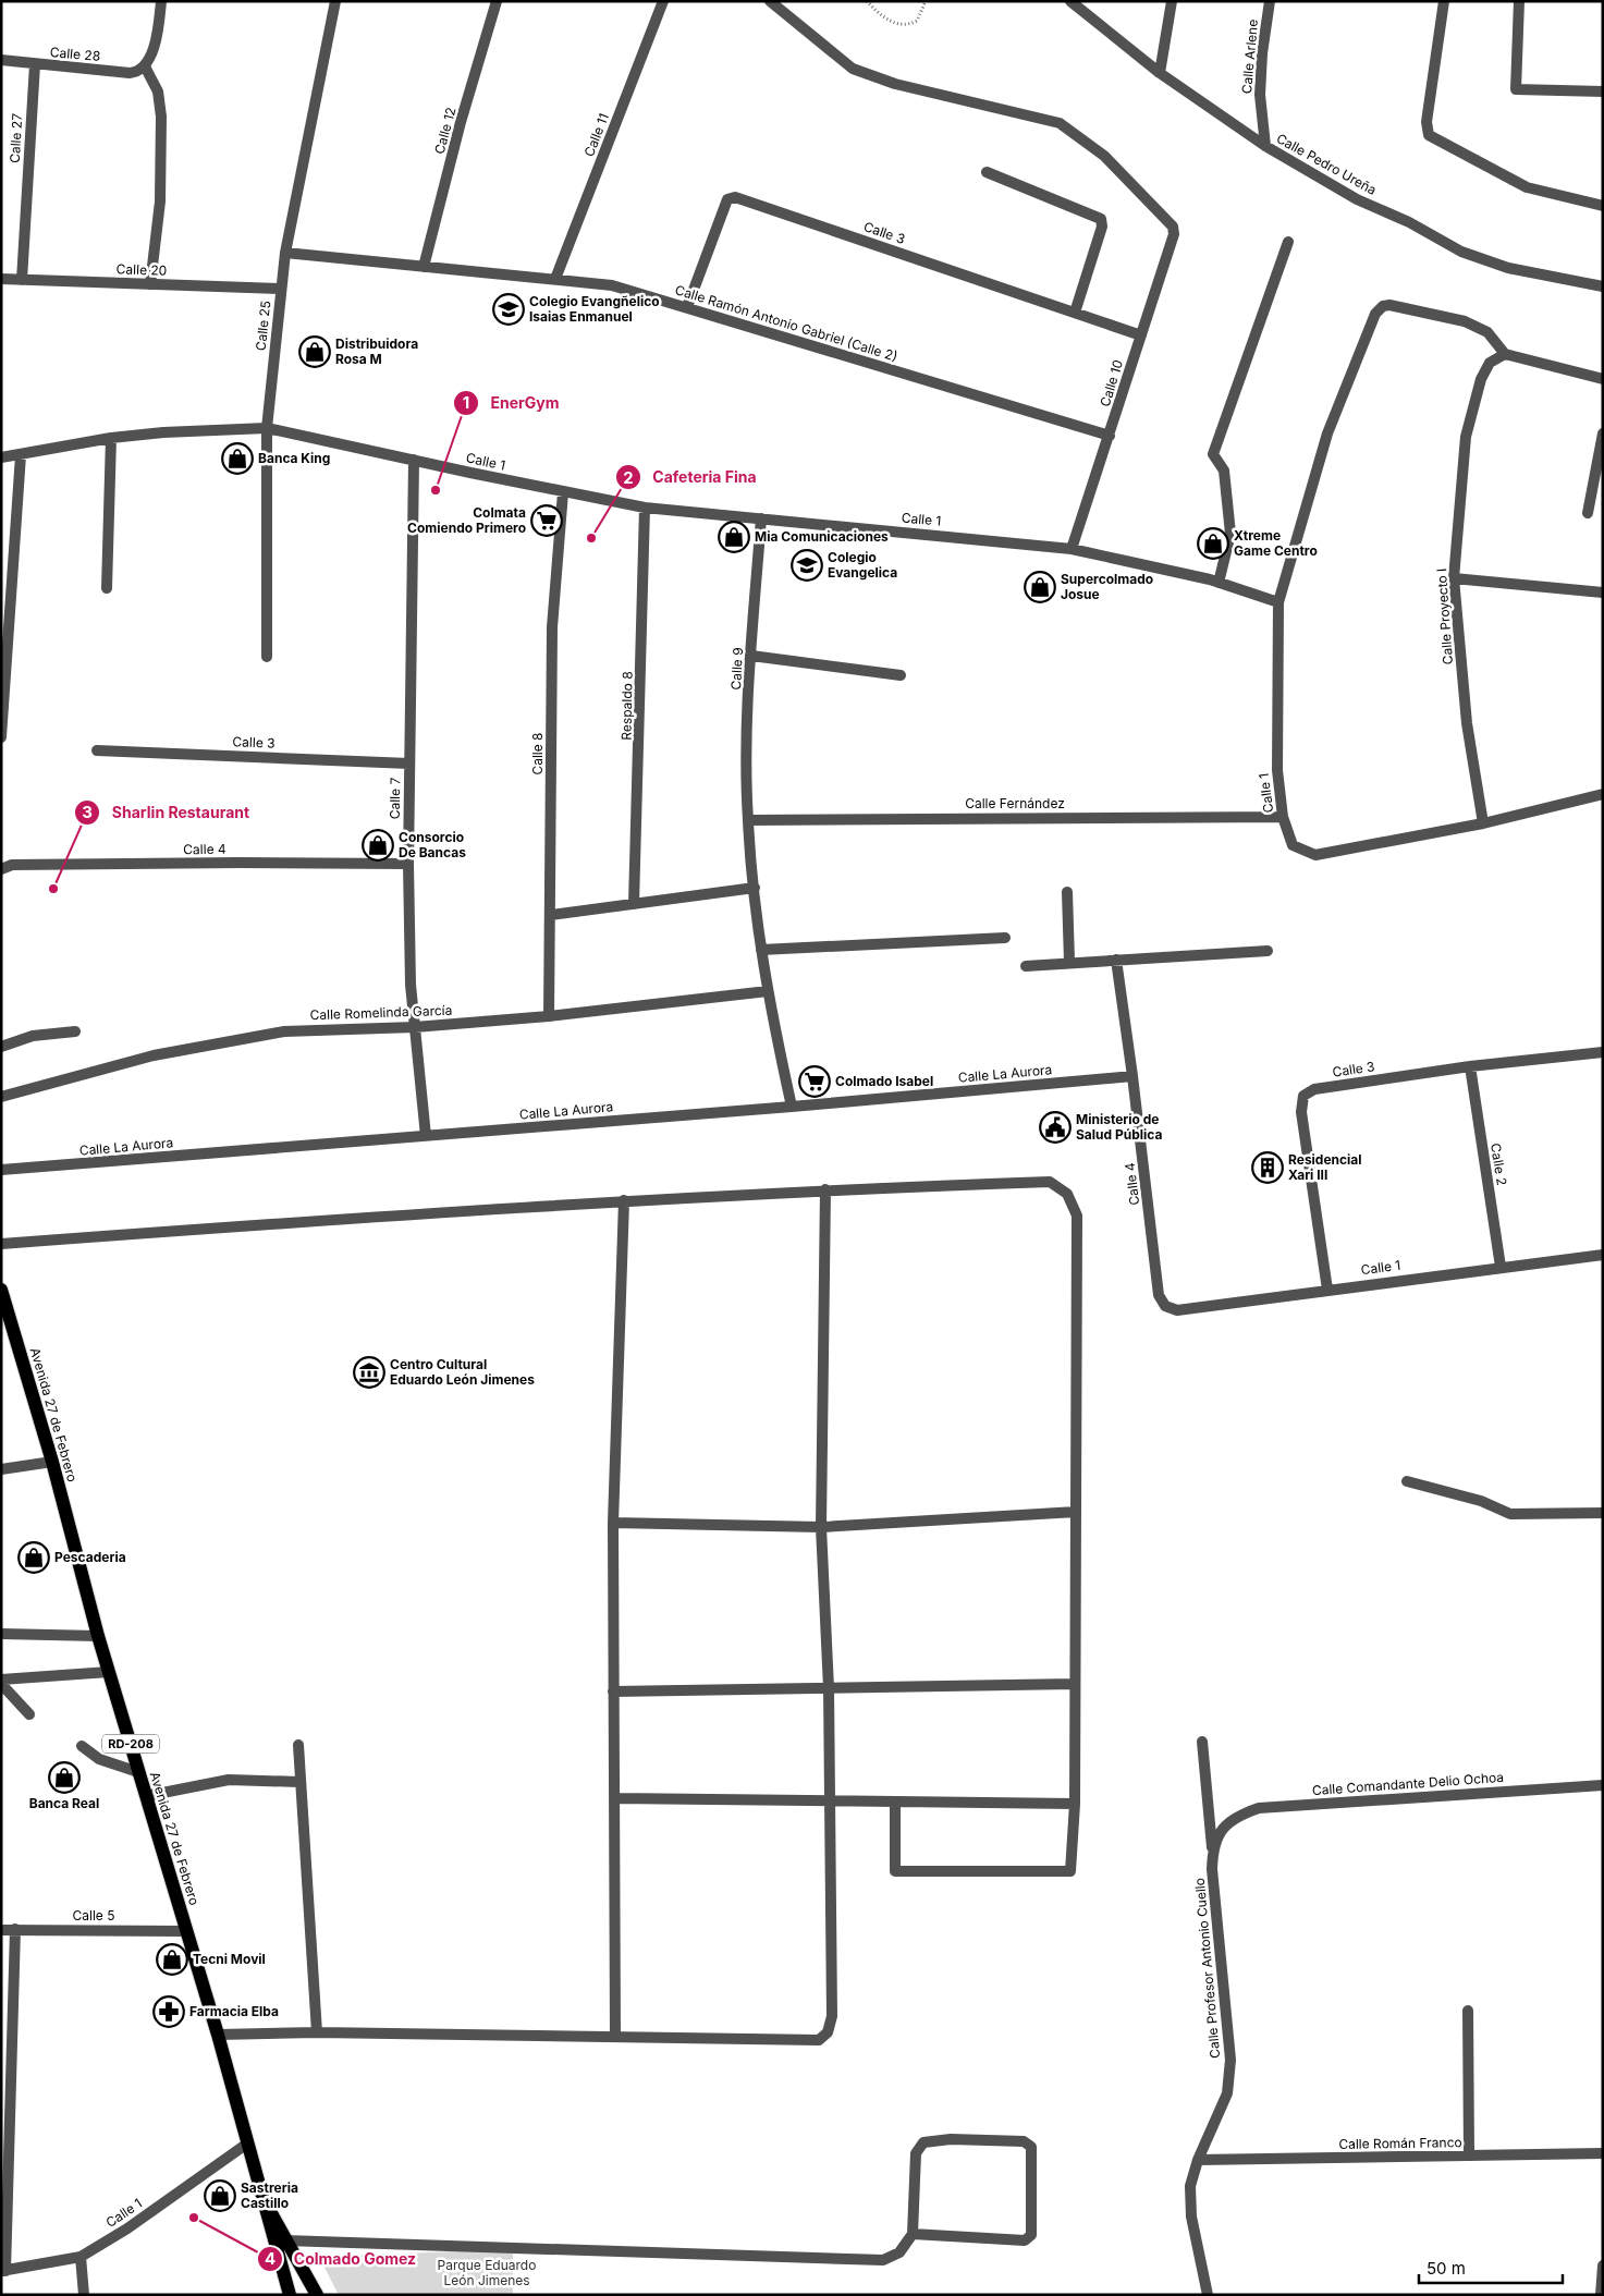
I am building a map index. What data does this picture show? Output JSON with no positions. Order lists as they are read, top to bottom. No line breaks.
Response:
{"streets":{"main road":["Avenida 27 de Febrero","RD-208"],"street":["Calle 28","Calle Arlene","Calle 12","Calle 11","Calle 27","Calle Pedro Ureña","Calle 3","Calle 20","Calle Ramón Antonio Gabriel (Calle 2)","Calle 25","Calle 10","Calle 1","Calle Proyecto I","Calle 9","Respaldo 8","Calle 8","Calle 7","Calle Fernández","Calle 4","Calle Romelinda García","Calle La Aurora","Calle 2","Calle Comandante Delio Ochoa","Calle 5","Calle Profesor Antonio Cuello","Calle Román Franco"]},"crossings":[["Calle 28","Calle 27"],["Calle Arlene","Calle Pedro Ureña"],["Calle 12","Calle Ramón Antonio Gabriel (Calle 2)"],["Calle 11","Calle Ramón Antonio Gabriel (Calle 2)"],["Calle 27","Calle 20"],["Calle 3","Calle Ramón Antonio Gabriel (Calle 2)"],["Calle 3","Calle 10"],["Calle 3","Calle 1"],["Calle 3","Calle 7"],["Calle 3","Calle 2"],["Calle 20","Calle 25"],["Calle Ramón Antonio Gabriel (Calle 2)","Calle 25"],["Calle Ramón Antonio Gabriel (Calle 2)","Calle 10"],["Calle 25","Calle 1"],["Calle 10","Calle 1"],["Calle 1","Calle Proyecto I"],["Calle 1","Calle 9"],["Calle 1","Respaldo 8"],["Calle 1","Calle 8"],["Calle 1","Calle 7"],["Calle 1","Calle Fernández"],["Calle 1","Calle 4"],["Calle 1","Calle 2"],["Calle 1","Avenida 27 de Febrero"],["Calle 9","Calle Fernández"],["Calle 8","Calle Romelinda García"],["Calle 7","Calle 4"],["Calle 7","Calle Romelinda García"],["Calle 7","Calle La Aurora"],["Calle 4","Calle La Aurora"],["Avenida 27 de Febrero","Calle 5"],["Calle Comandante Delio Ochoa","Calle Profesor Antonio Cuello"],["Calle Profesor Antonio Cuello","Calle Román Franco"]],"parks":["Parque Eduardo León Jimenes"],"places":{"school or university":["Colegio Evangñelico Isaias Enmanuel","Colegio Evangelica"],"shop":["Distribuidora Rosa M","Banca King","Mia Comunicaciones","Xtreme Game Centro","Supercolmado Josue","Consorcio De Bancas","Pescaderia","Banca Real","Tecni Movil","Sastreria Castillo"],"other":["EnerGym","Cafeteria Fina","Sharlin Restaurant","Colmado Gomez"],"supermarket":["Colmata Comiendo Primero","Colmado Isabel"],"public building":["Ministerio de Salud Pública"],"building":["Residencial Xari III"],"museum":["Centro Cultural Eduardo León Jimenes"],"pharmacy":["Farmacia Elba"]},"scale_bar":"50 m"}
